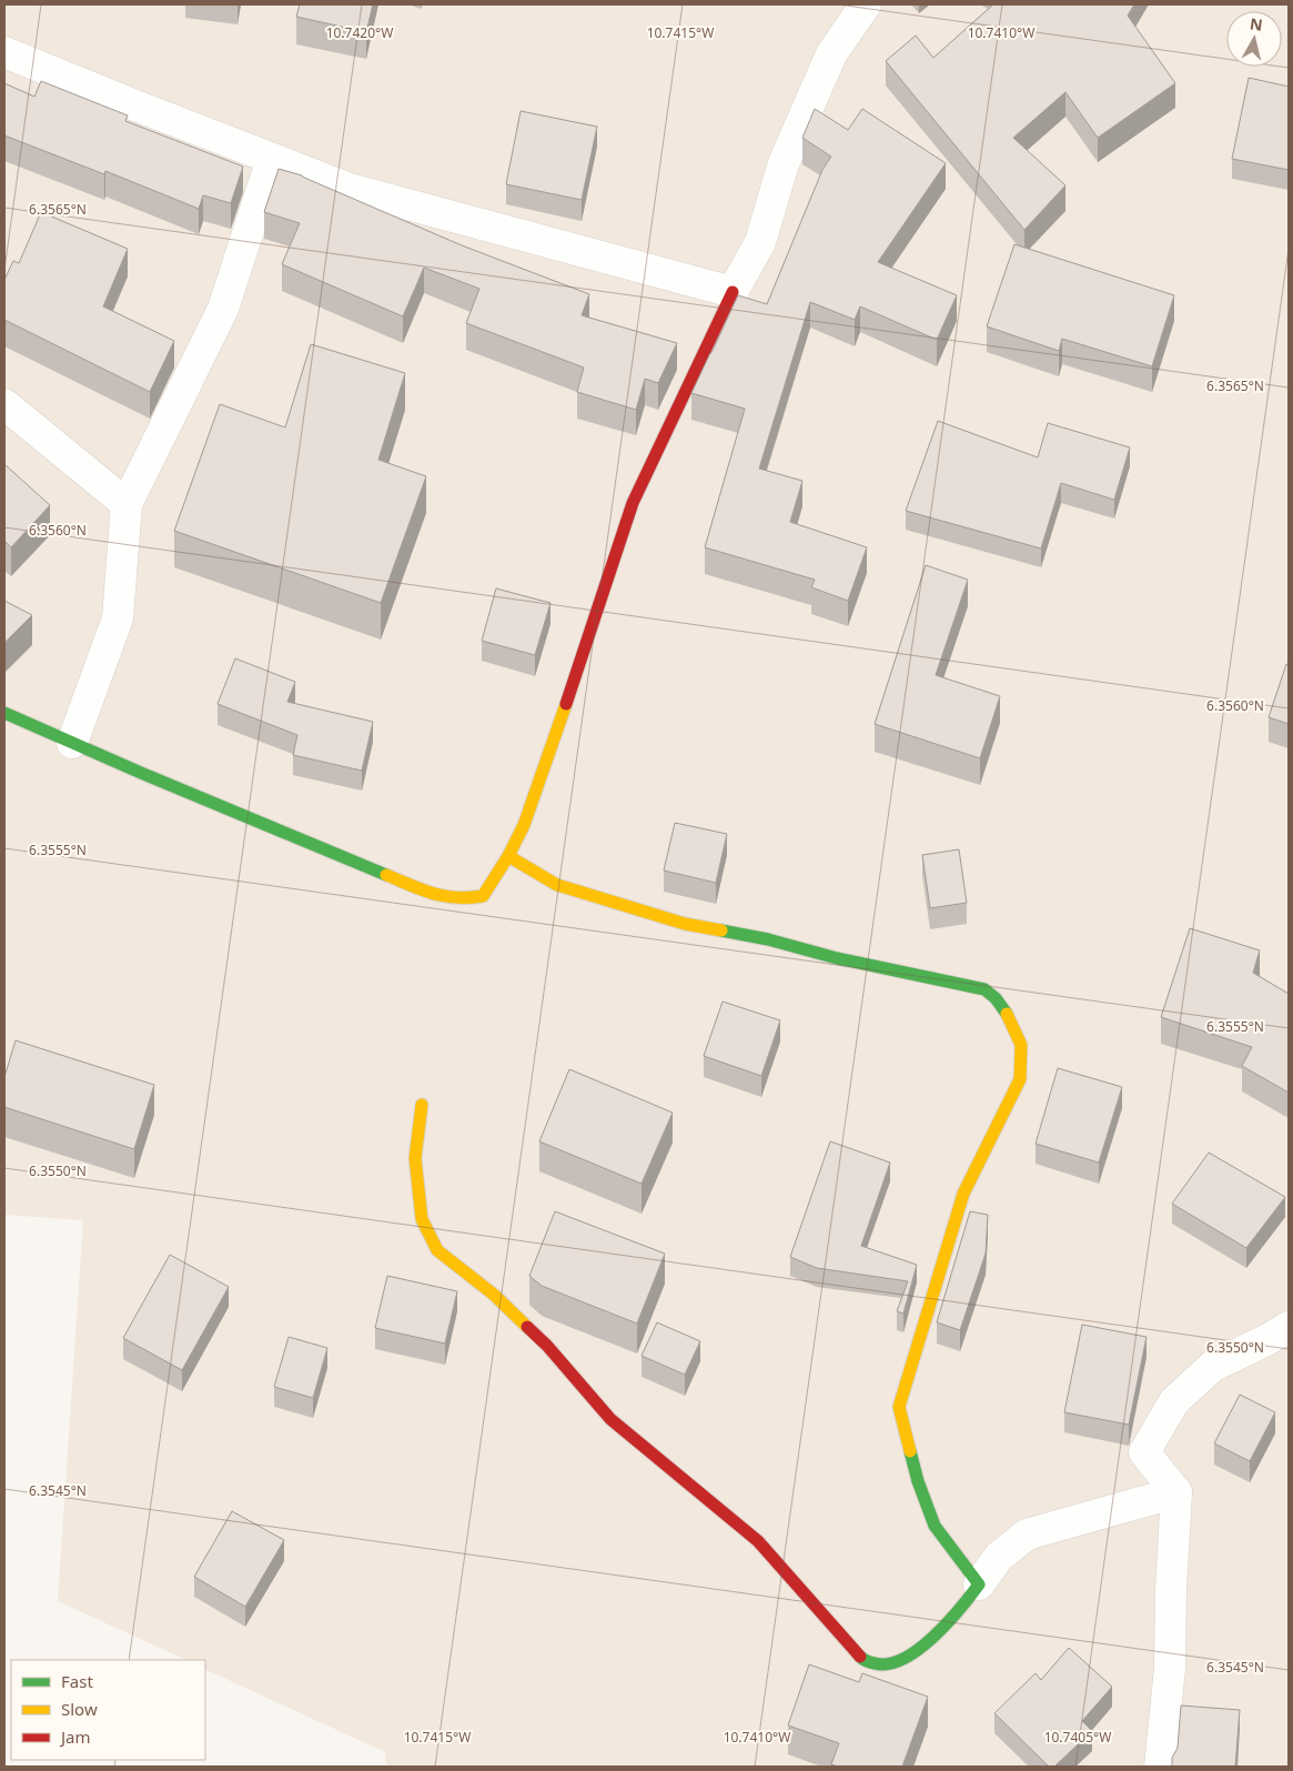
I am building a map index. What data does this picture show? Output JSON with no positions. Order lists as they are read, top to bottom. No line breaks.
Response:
{"legend":["Fast","Slow","Jam"],"north":"top","coordinates":["10.7420°W","10.7415°W","10.7410°W","6.3565°N","6.3560°N","6.3555°N","6.3550°N","6.3545°N","10.7405°W"]}
